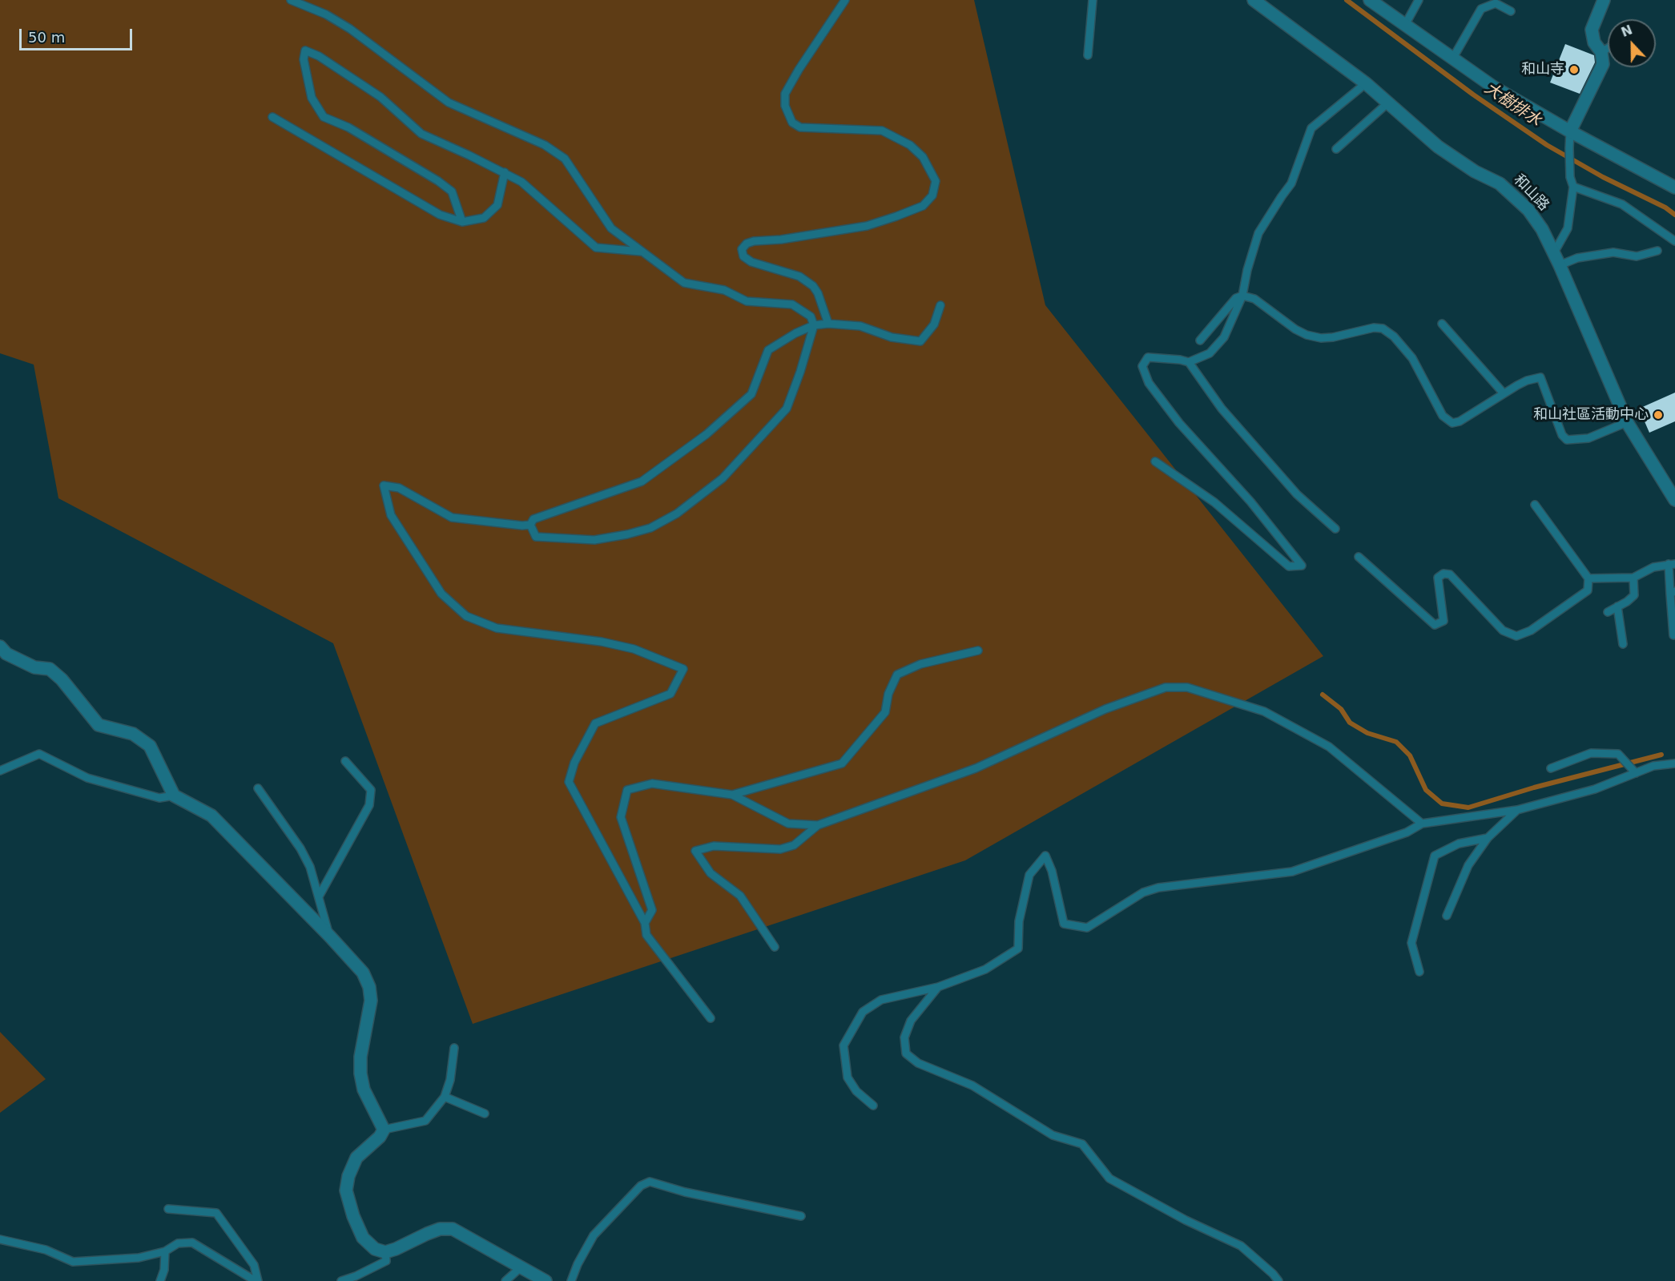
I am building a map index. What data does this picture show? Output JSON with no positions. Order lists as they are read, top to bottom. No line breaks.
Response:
{"streets":{"street":["和山路"]},"water":["大樹排水"],"places":["和山寺","和山社區活動中心"],"scale_bar":"50 m","north":"top"}
